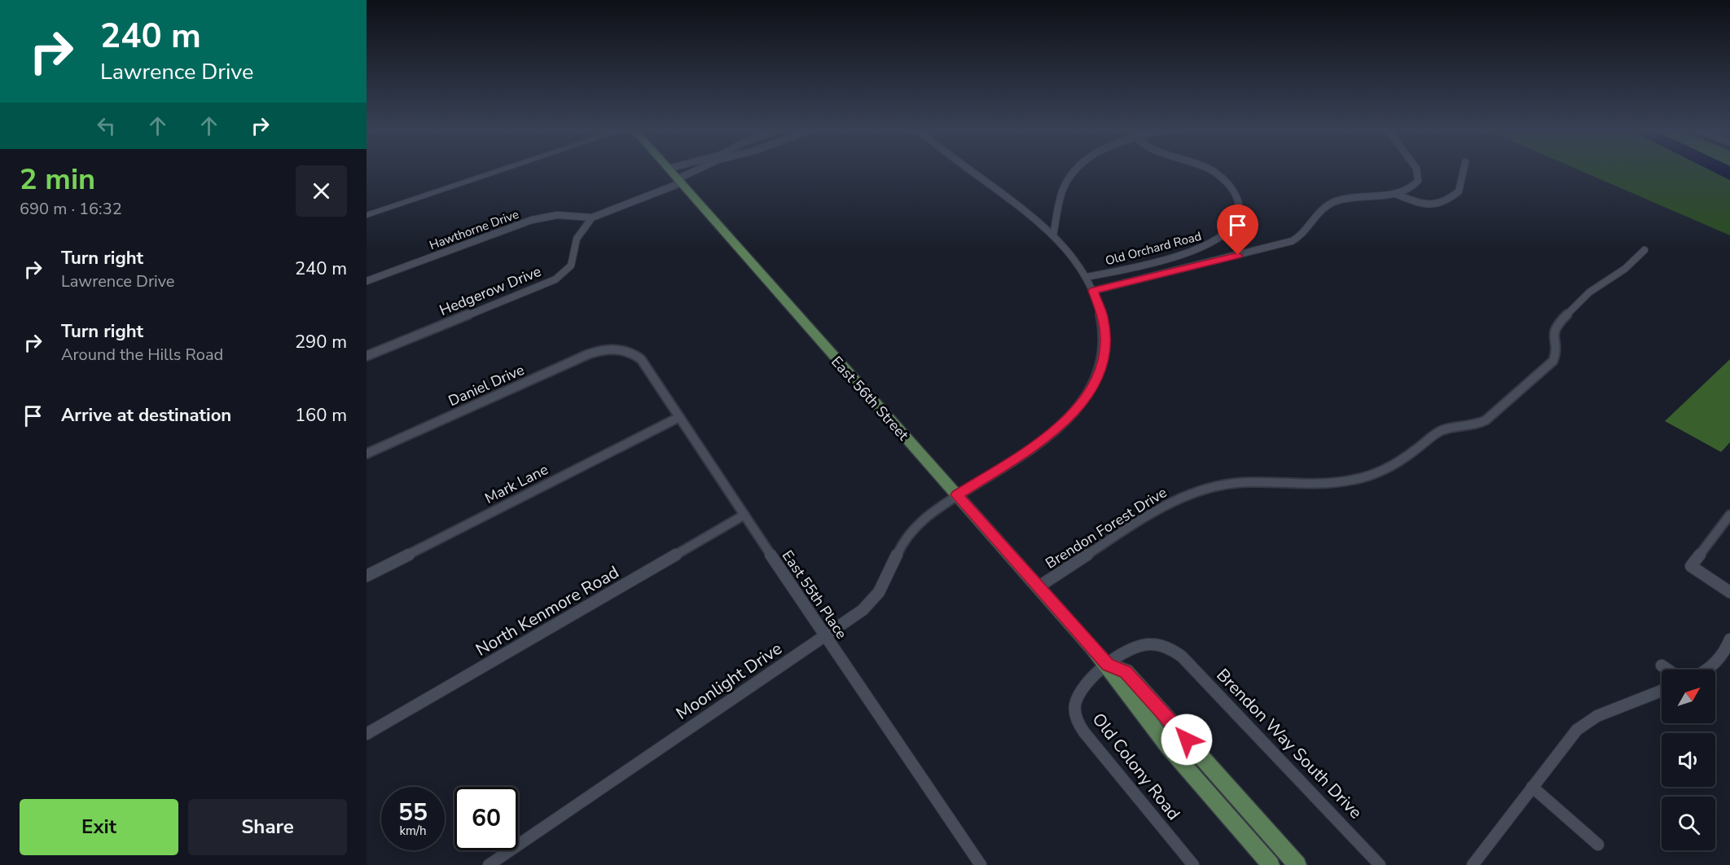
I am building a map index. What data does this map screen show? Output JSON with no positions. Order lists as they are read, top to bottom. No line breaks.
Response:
{"streets":{"main road":["East 56th Street"],"street":["Hawthorne Drive","Old Orchard Road","Hedgerow Drive","Daniel Drive","Mark Lane","Brendon Forest Drive","East 55th Place","North Kenmore Road","Moonlight Drive","Brendon Way South Drive","Old Colony Road"]},"crossings":[["Hawthorne Drive","Hedgerow Drive"],["Old Orchard Road","Moonlight Drive"],["Daniel Drive","East 55th Place"],["East 56th Street","Brendon Forest Drive"],["East 56th Street","Moonlight Drive"],["East 56th Street","Old Colony Road"],["Mark Lane","East 55th Place"],["East 55th Place","North Kenmore Road"],["East 55th Place","Moonlight Drive"],["Brendon Way South Drive","Old Colony Road"]],"north":"top right","page":{"turn":["240 m","Lawrence Drive"],"heading":["2 min","690 m · 16:32"],"list":[{"name":"Turn right","note":"Lawrence Drive","value":"240 m"},{"name":"Turn right","note":"Around the Hills Road","value":"290 m"},{"name":"Arrive at destination","value":"160 m"}],"speed":"55 km/h","limit":"60","buttons":["Exit","Share"]}}
